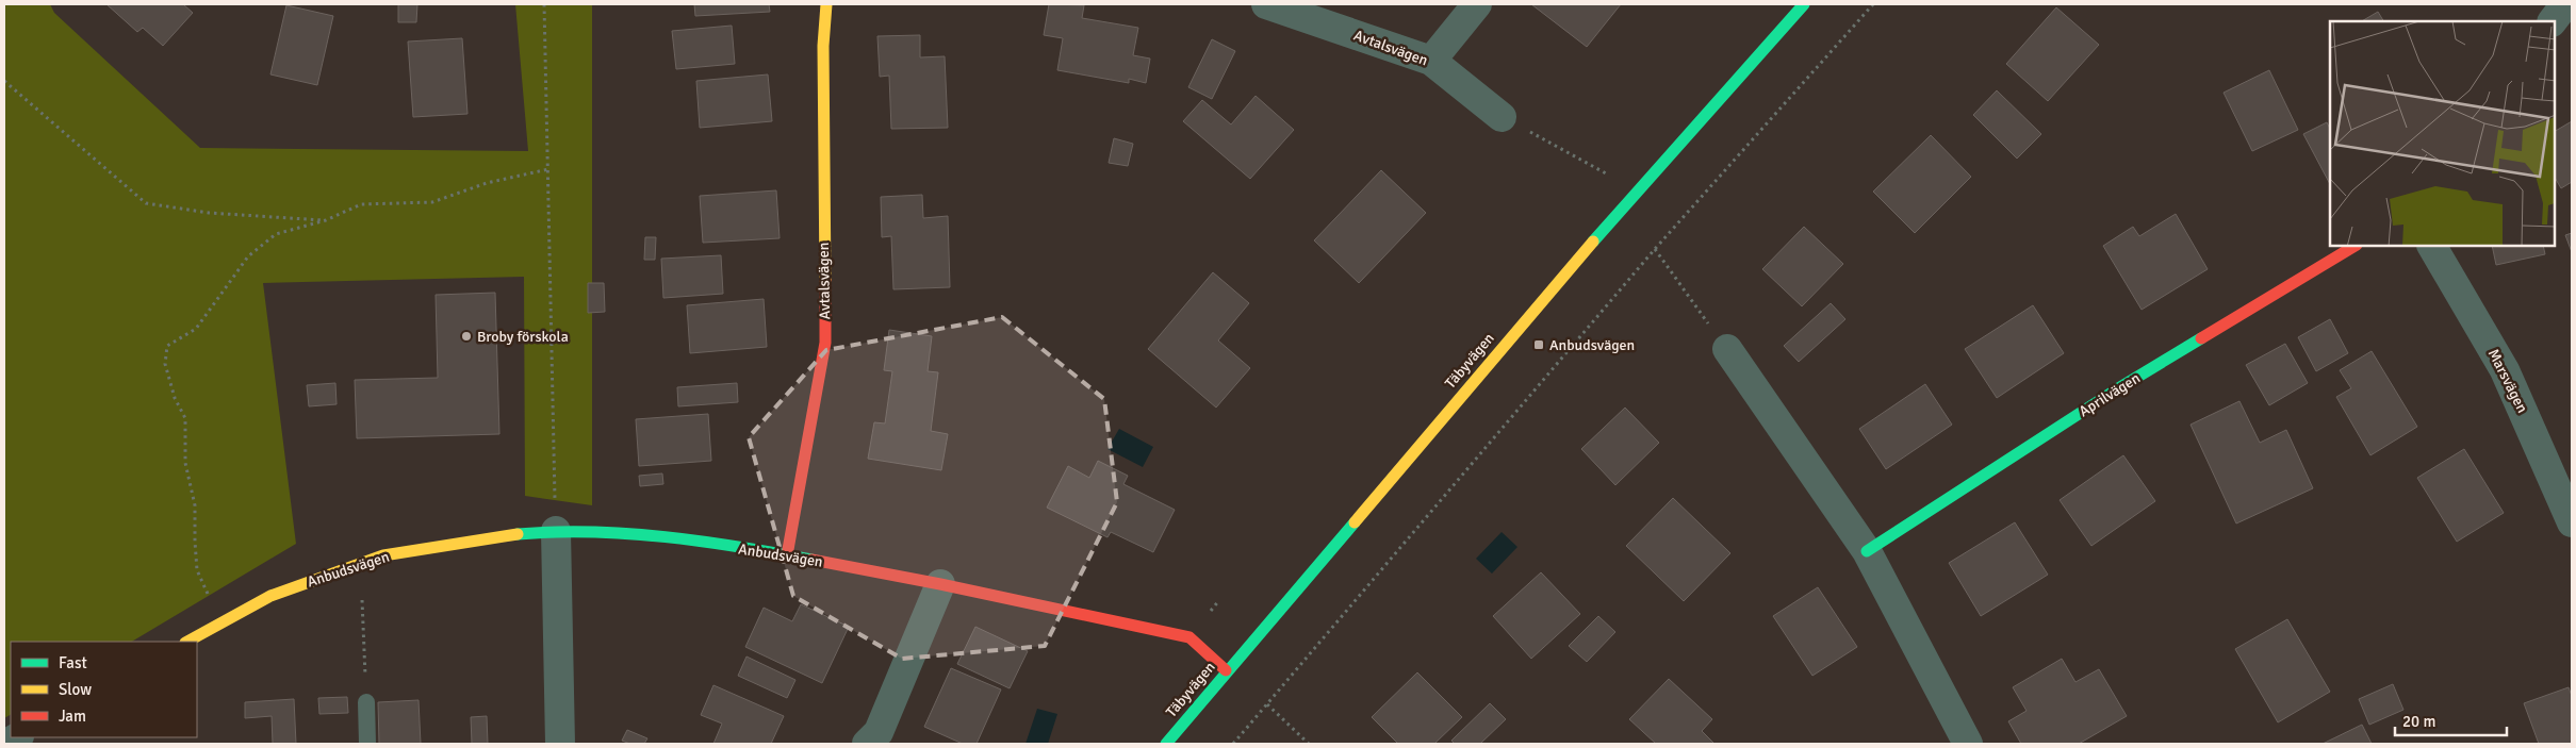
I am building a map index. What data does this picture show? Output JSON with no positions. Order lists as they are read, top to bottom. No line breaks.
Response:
{"streets":{"street":["Avtalsvägen","Täbyvägen","Marsvägen","Aprilvägen","Anbudsvägen"]},"crossings":[["Avtalsvägen","Anbudsvägen"],["Täbyvägen","Anbudsvägen"]],"places":{"other":["Broby förskola"],"transit":["Anbudsvägen"]},"legend":["Fast","Slow","Jam"],"scale_bar":"20 m"}
